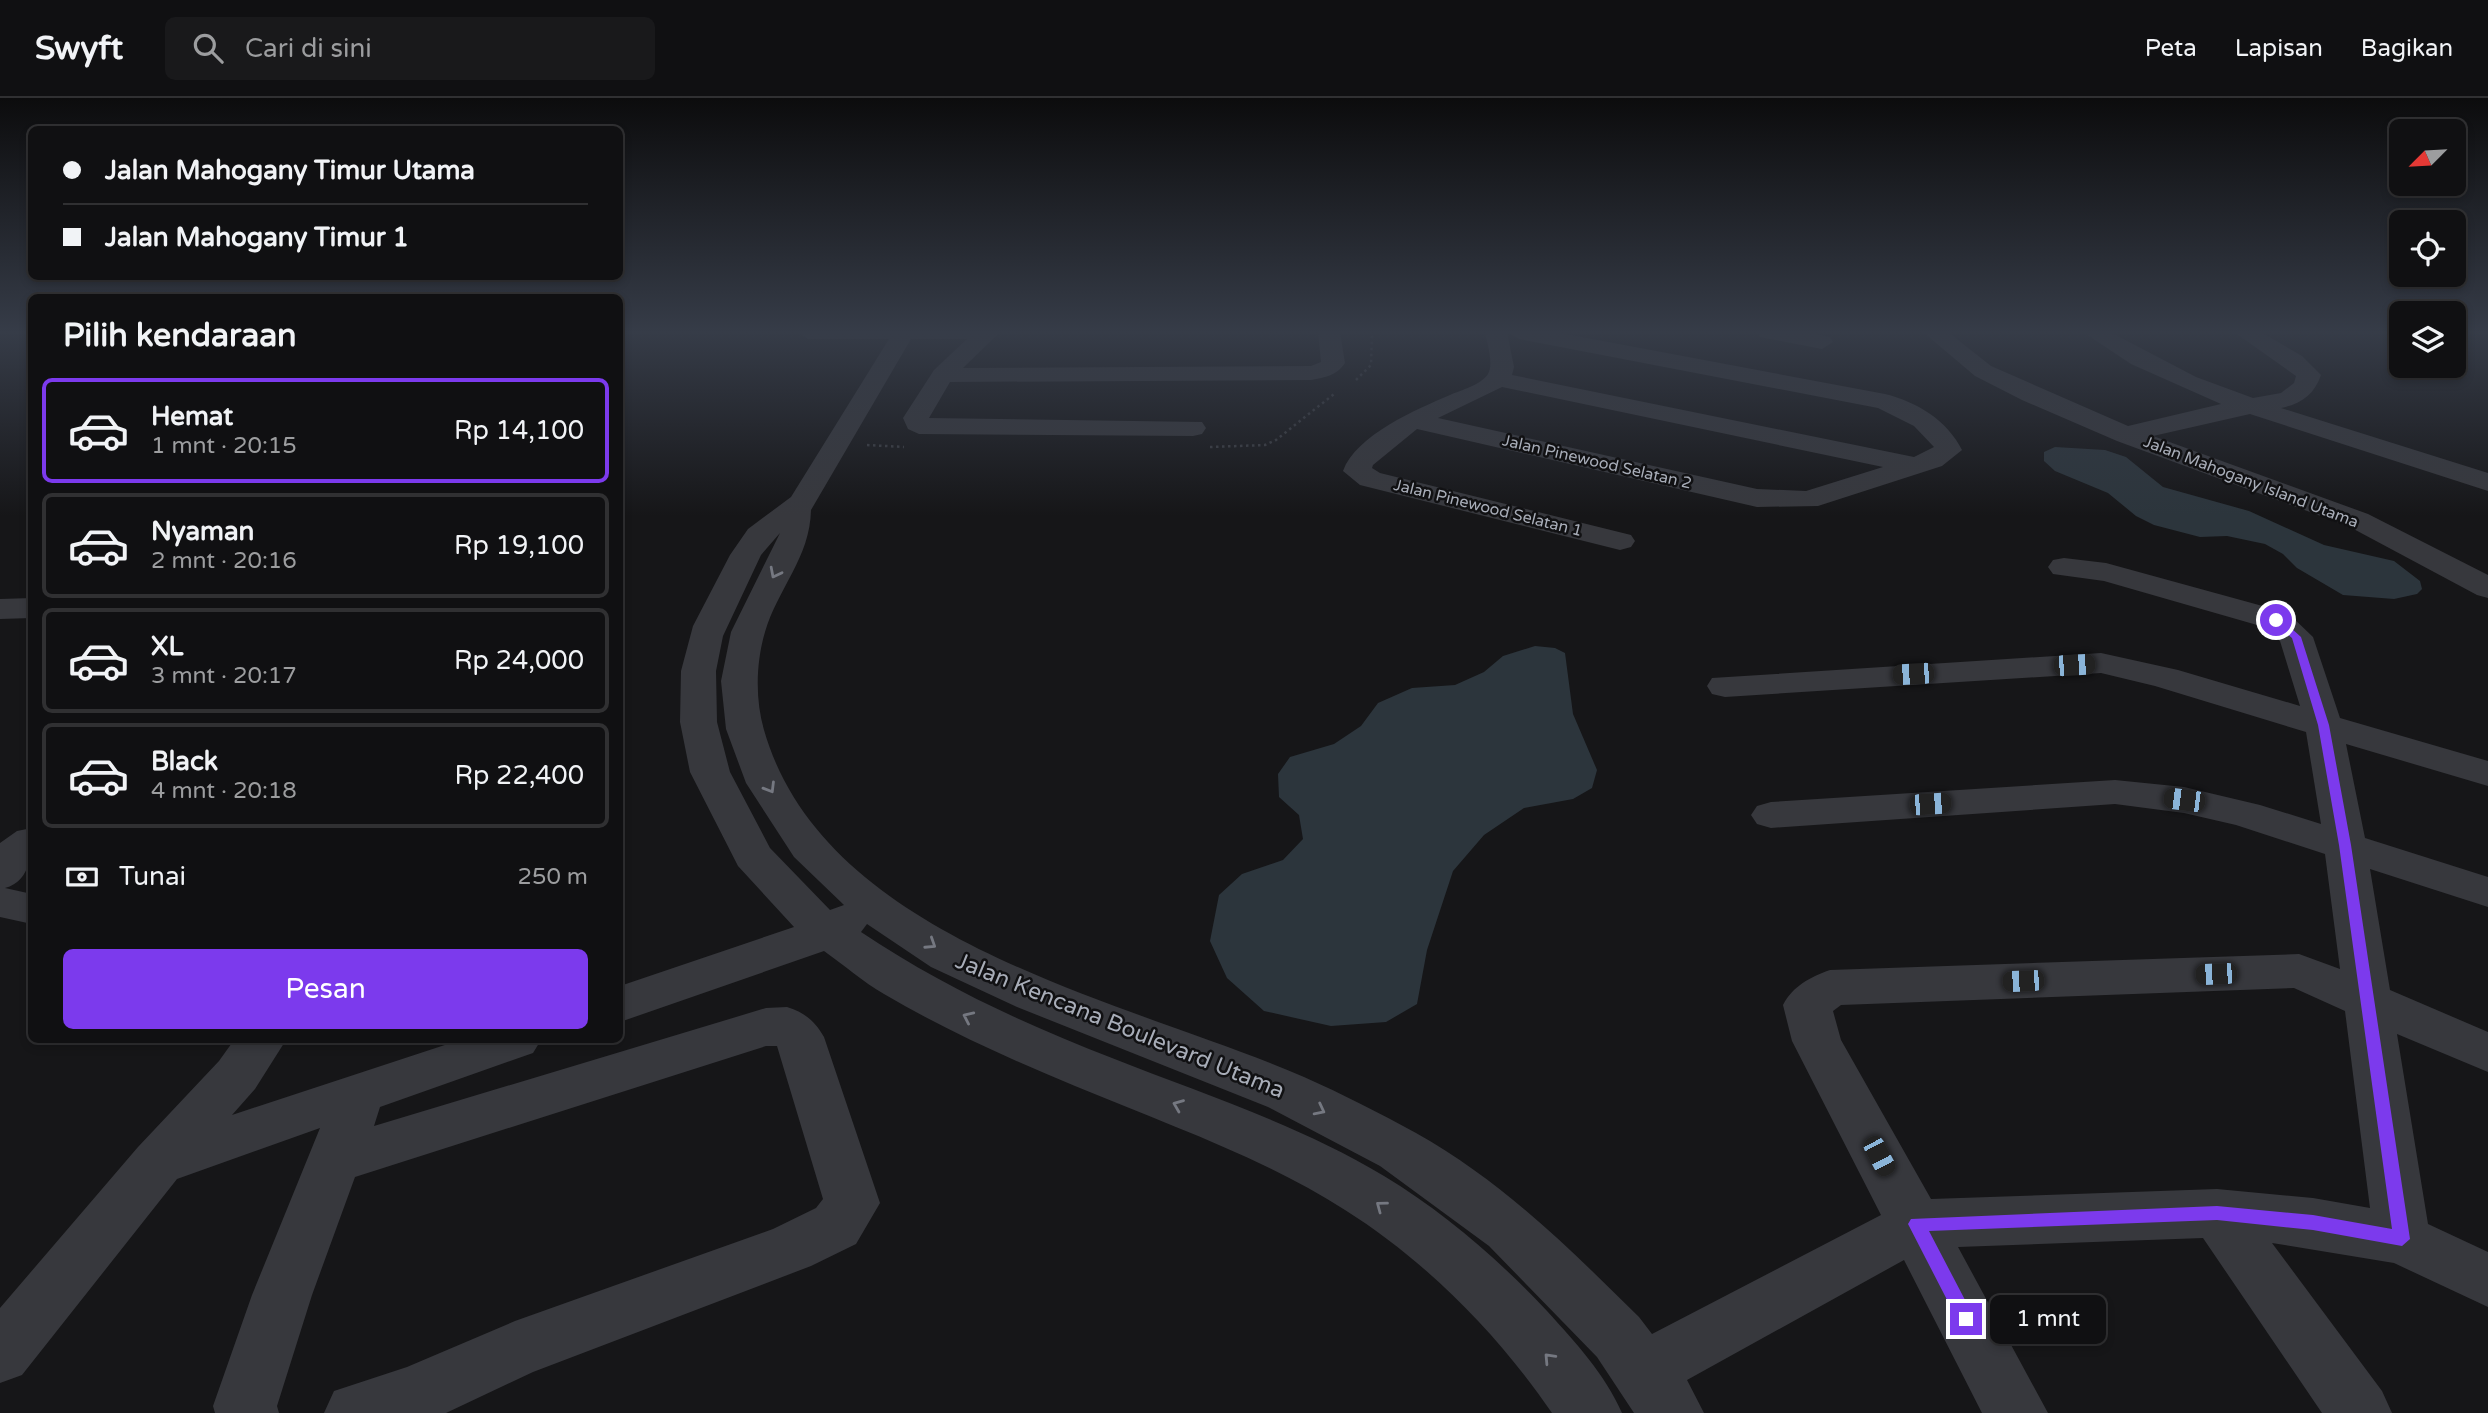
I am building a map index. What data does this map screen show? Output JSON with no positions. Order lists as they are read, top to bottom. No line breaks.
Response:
{"streets":{"street":["Jalan Pinewood Selatan 2","Jalan Mahogany Island Utama","Jalan Pinewood Selatan 1","Jalan Kencana Boulevard Utama"]},"crossings":[["Jalan Pinewood Selatan 2","Jalan Pinewood Selatan 1"]],"north":"bottom left","page":{"header":"Swyft","search":"Cari di sini","nav":["Peta","Lapisan","Bagikan"],"banner":["Jalan Mahogany Timur Utama","Jalan Mahogany Timur 1"],"heading":"Pilih kendaraan","list":[{"name":"Hemat","note":"1 mnt · 20:15","value":"Rp 14,100"},{"name":"Nyaman","note":"2 mnt · 20:16","value":"Rp 19,100"},{"name":"XL","note":"3 mnt · 20:17","value":"Rp 24,000"},{"name":"Black","note":"4 mnt · 20:18","value":"Rp 22,400"}],"pay":["Tunai","250 m"],"buttons":"Pesan","bubble":"1 mnt"}}
